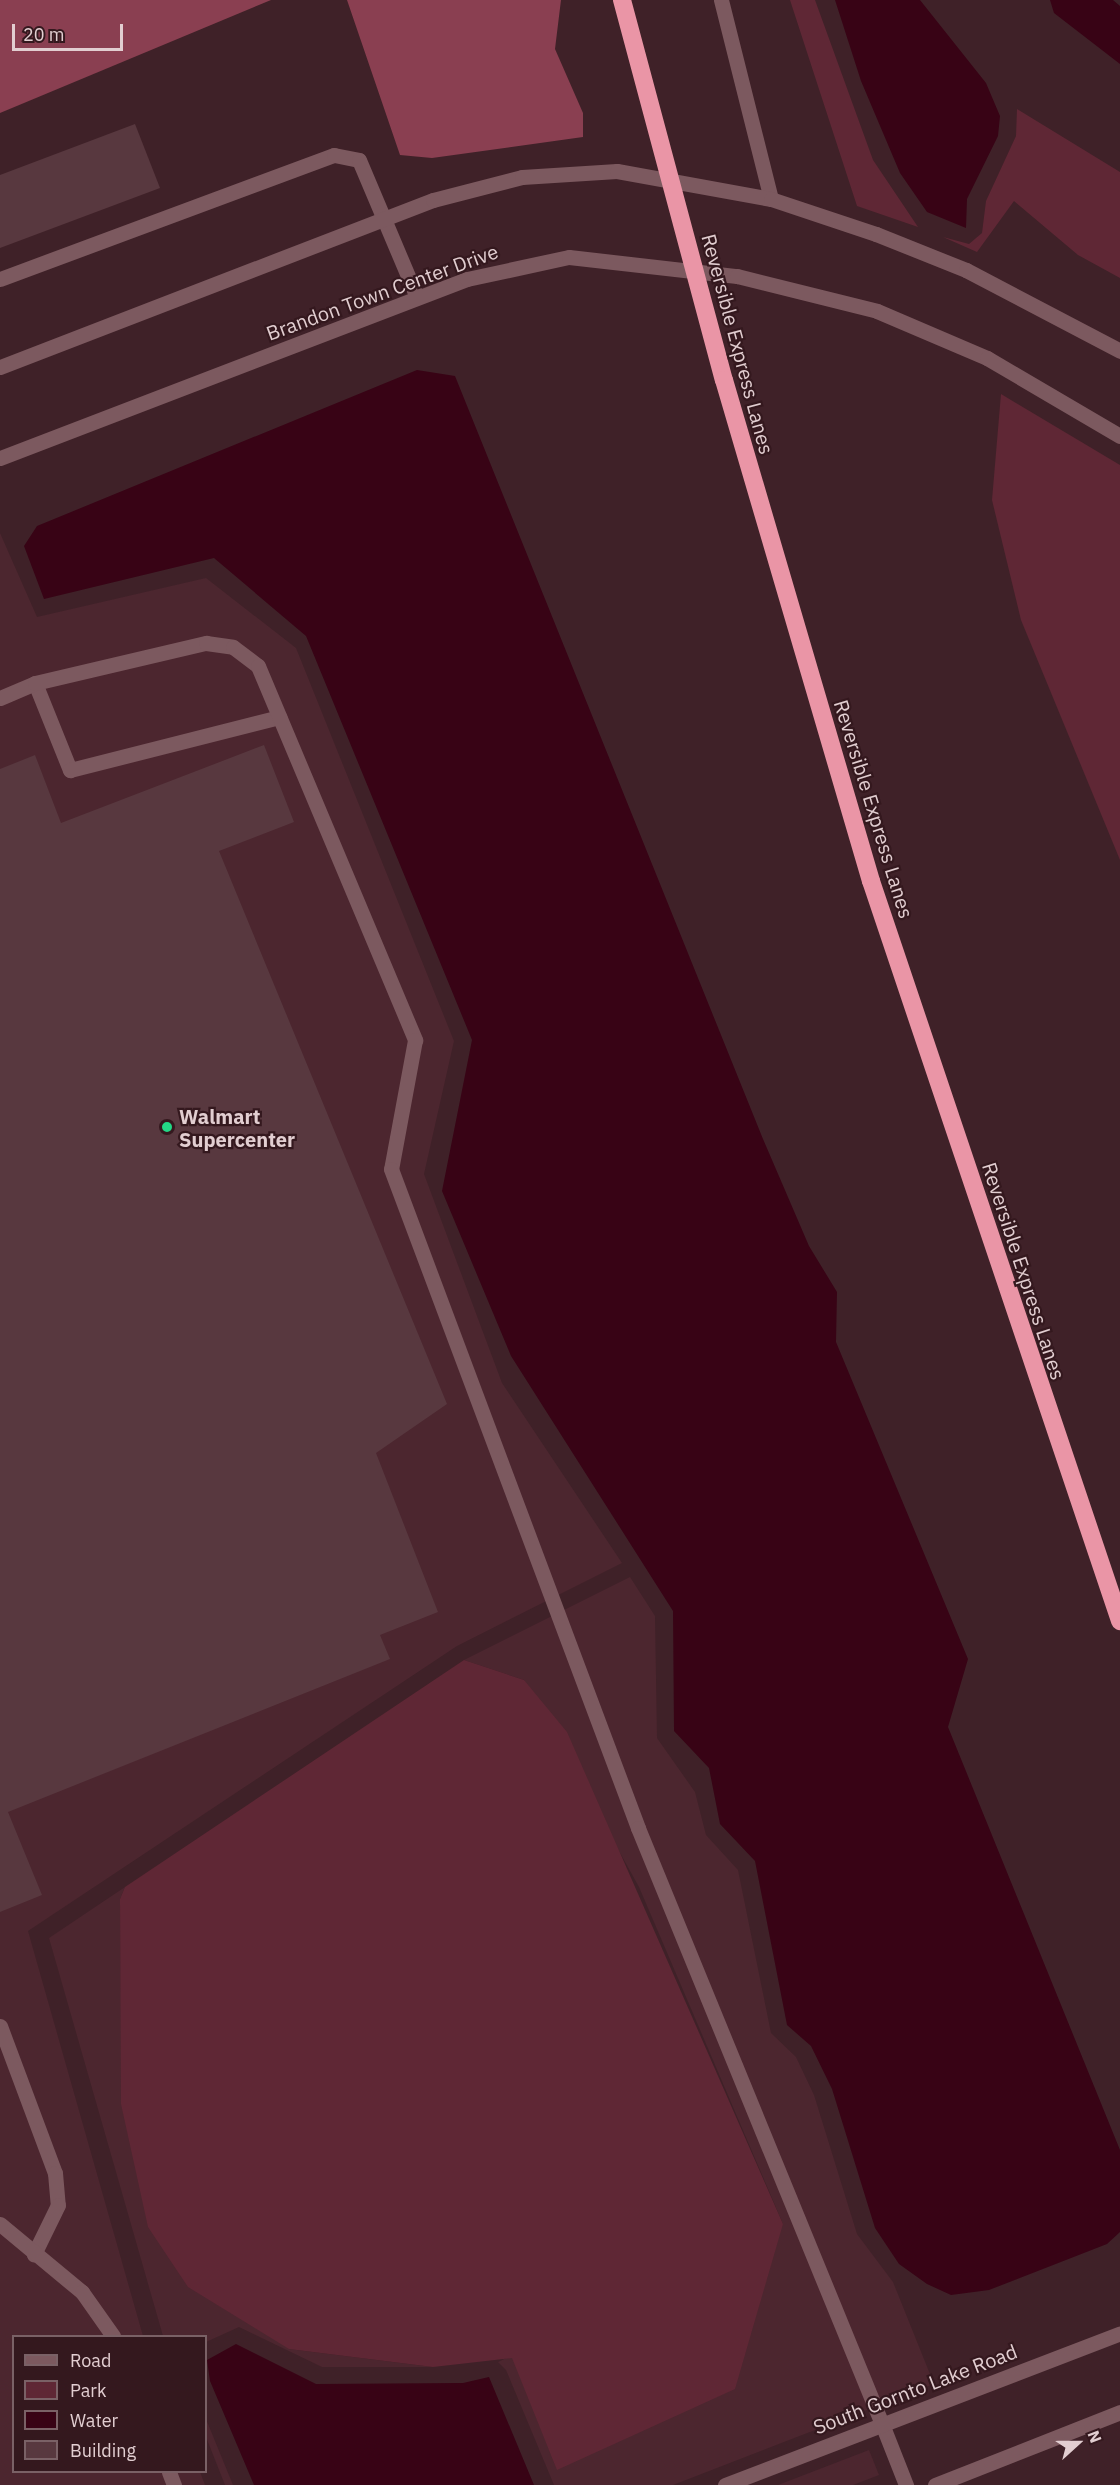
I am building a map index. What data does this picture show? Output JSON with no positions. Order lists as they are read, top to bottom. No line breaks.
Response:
{"streets":{"highway":["Reversible Express Lanes"],"street":["Brandon Town Center Drive","South Gornto Lake Road"]},"places":["Walmart Supercenter"],"legend":["Road","Park","Water","Building"],"scale_bar":"20 m","north":"right"}
